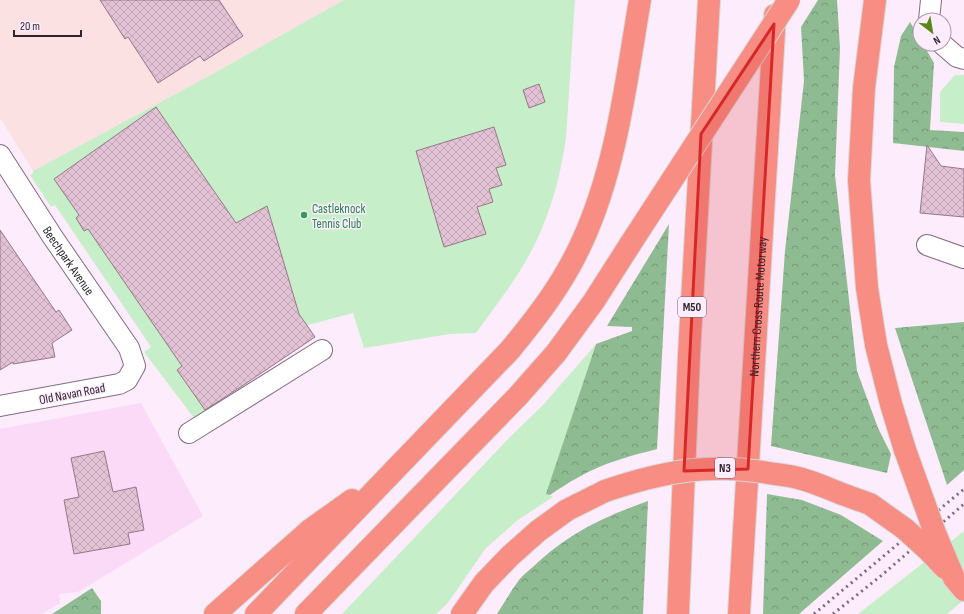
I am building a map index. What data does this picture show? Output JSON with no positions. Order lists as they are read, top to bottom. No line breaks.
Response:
{"streets":{"highway":["M50","Northern Cross Route Motorway","N3"],"street":["Beechpark Avenue","Old Navan Road"]},"crossings":[["Beechpark Avenue","Old Navan Road"]],"places":["Castleknock Tennis Club"],"scale_bar":"20 m","north":"bottom right"}
